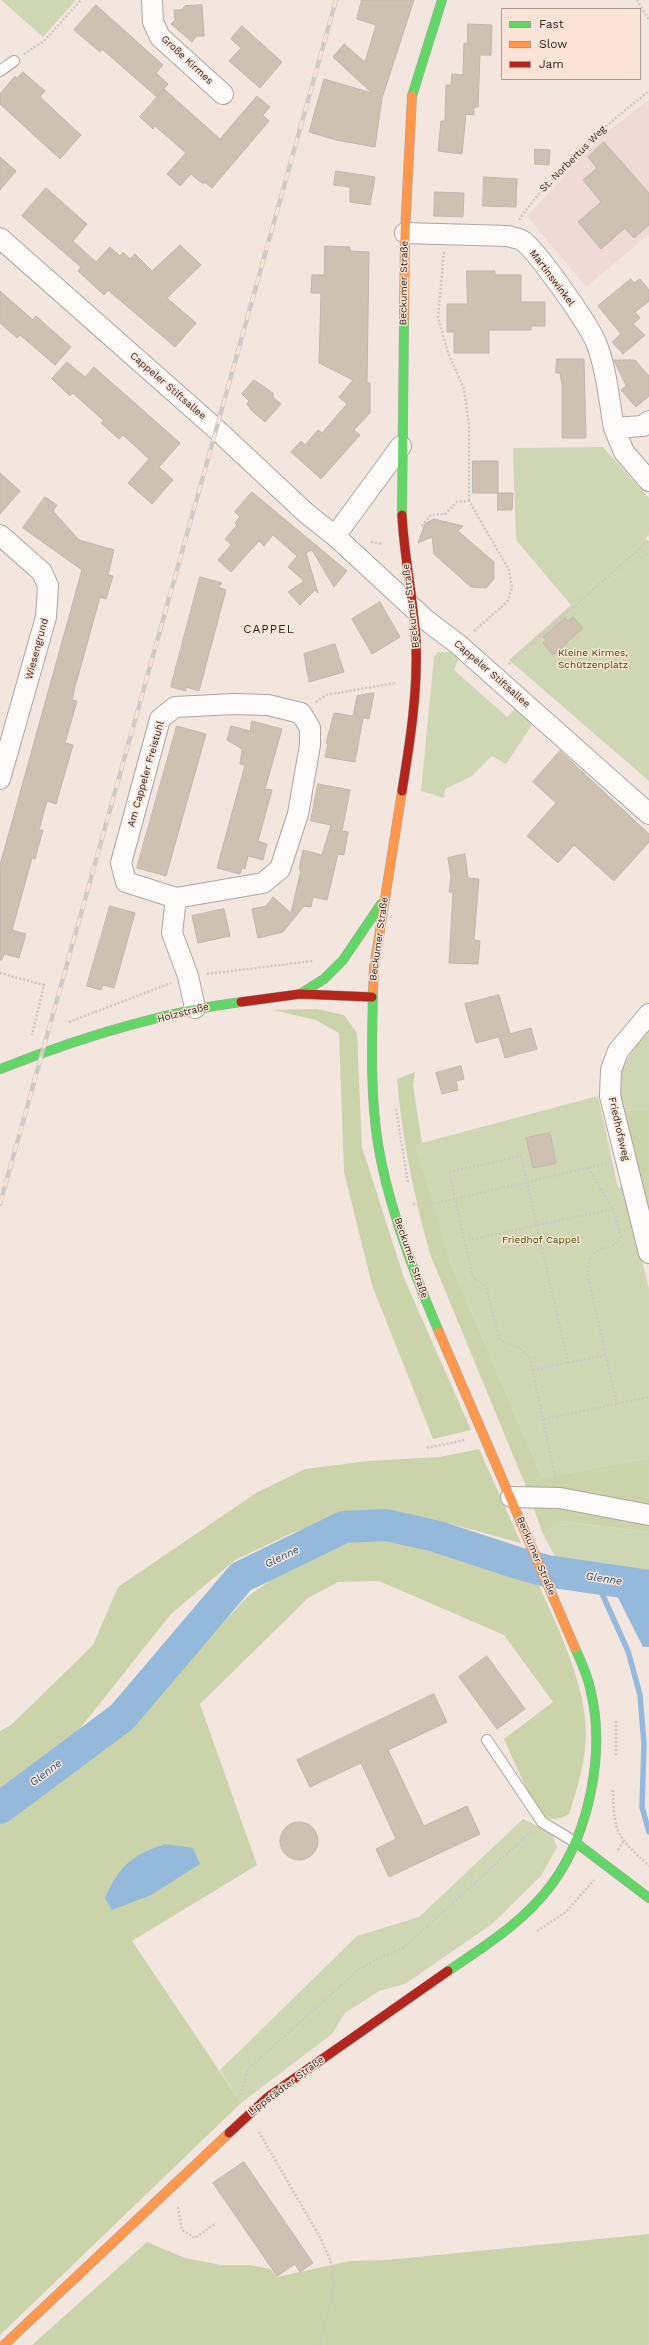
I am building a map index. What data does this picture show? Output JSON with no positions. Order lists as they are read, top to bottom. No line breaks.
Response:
{"streets":{"main road":["Beckumer Straße","Holzstraße","Lippstädter Straße"],"street":["Große Kirmes","Martinswinkel","Cappeler Stiftsallee","Wiesengrund","Am Cappeler Freistuhl","Friedhofsweg"],"path":["St. Norbertus Weg"]},"crossings":[["St. Norbertus Weg","Martinswinkel"],["Martinswinkel","Beckumer Straße"],["Beckumer Straße","Cappeler Stiftsallee"],["Beckumer Straße","Holzstraße"],["Beckumer Straße","Lippstädter Straße"]],"districts":["CAPPEL"],"water":["Glenne"],"parks":["Kleine Kirmes, Schützenplatz","Friedhof Cappel"],"legend":["Fast","Slow","Jam"]}
